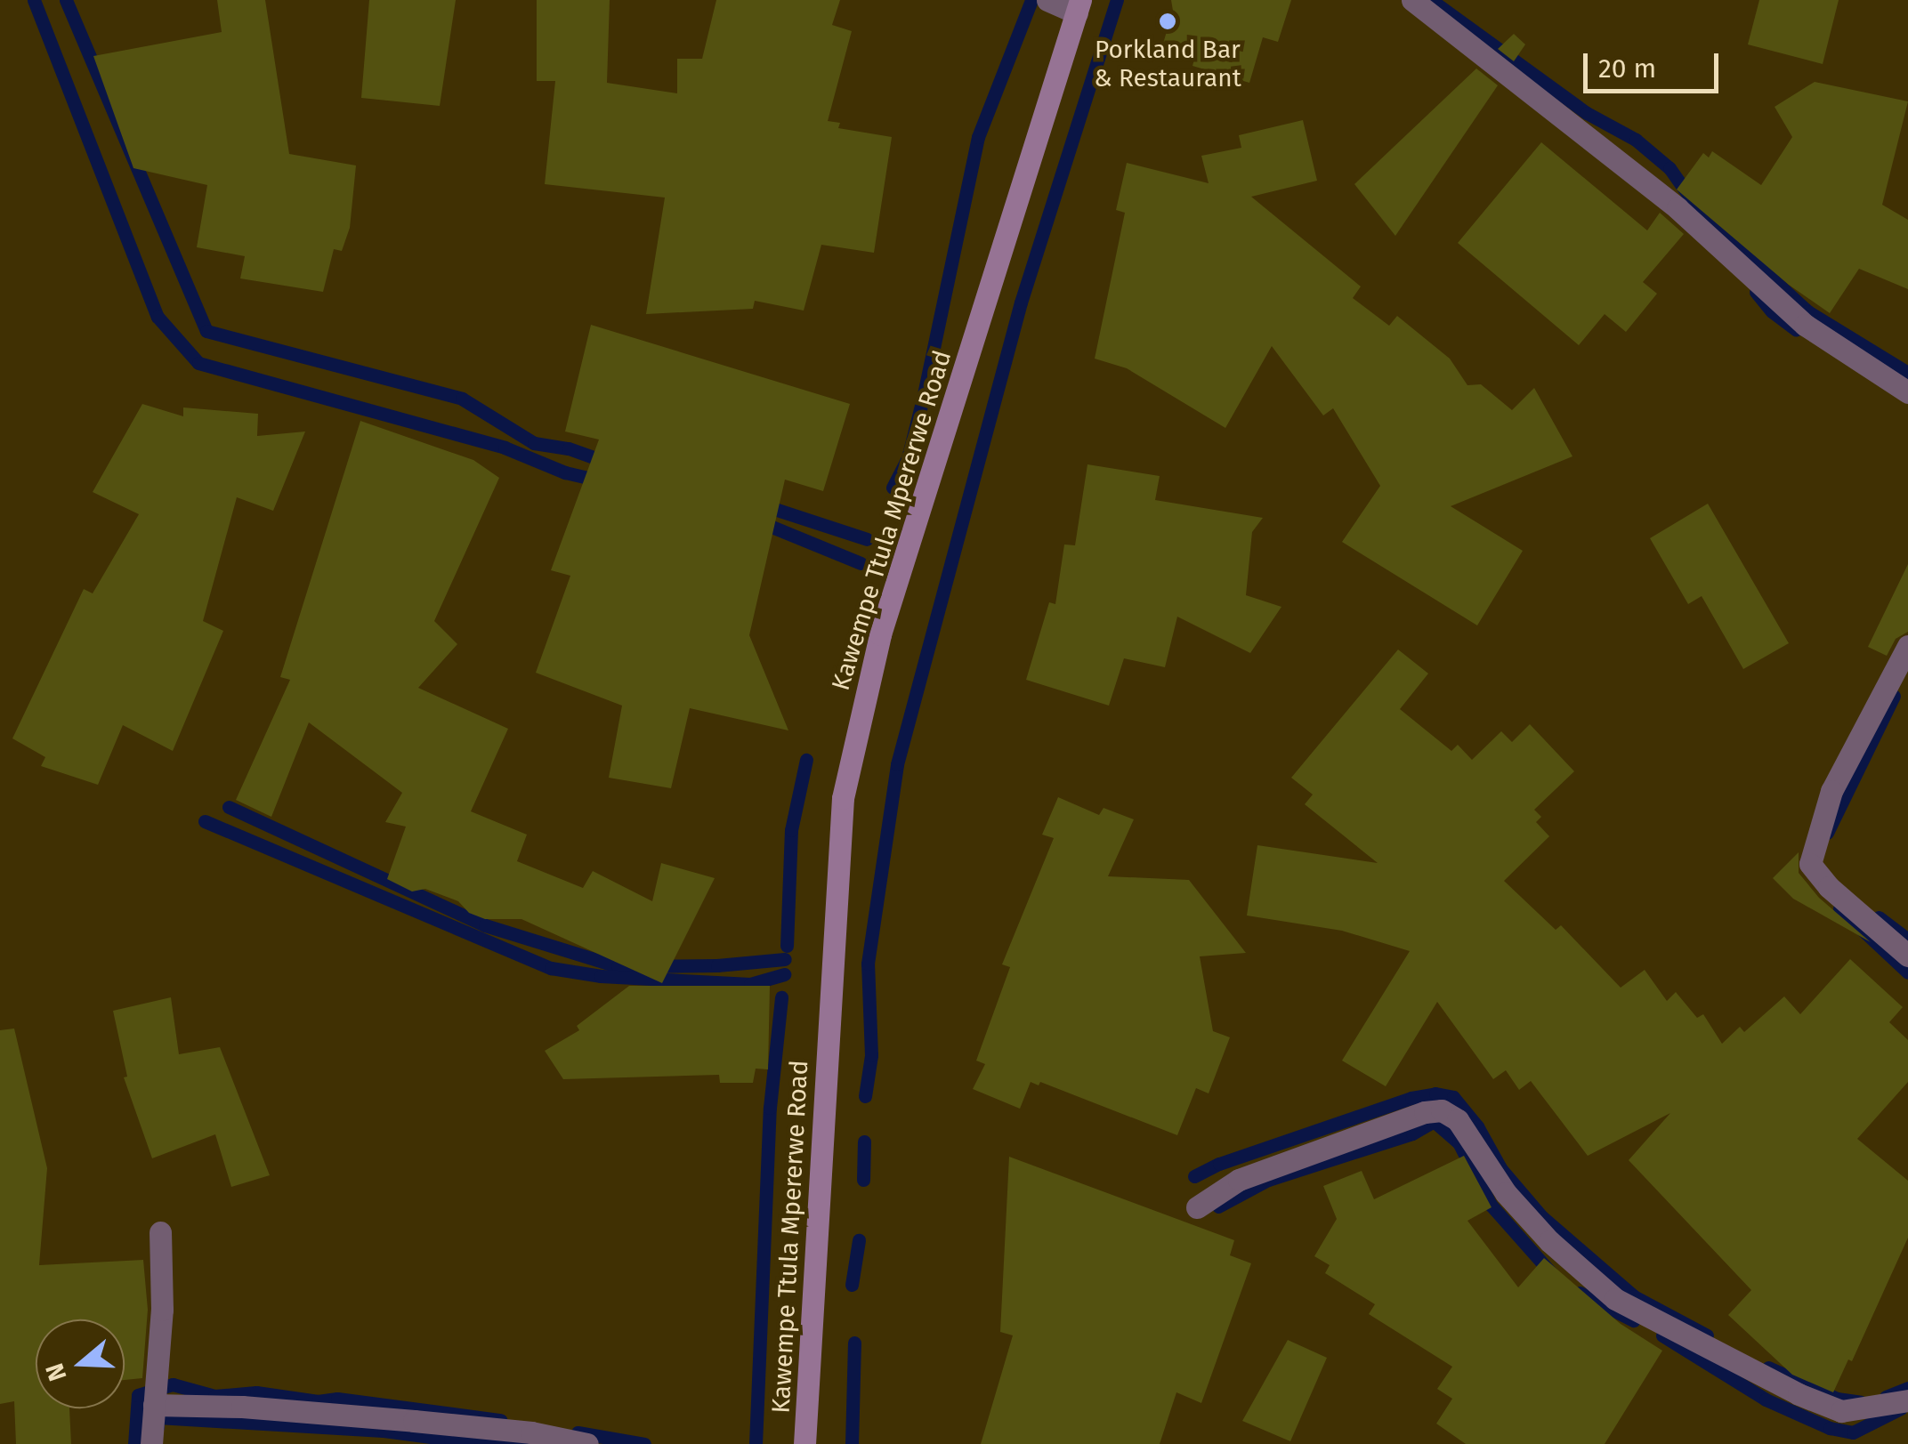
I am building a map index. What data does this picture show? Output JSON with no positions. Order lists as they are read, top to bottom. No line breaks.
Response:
{"streets":{"street":["Kawempe Ttula Mpererwe Road"]},"places":["Porkland Bar & Restaurant"],"scale_bar":"20 m","north":"left"}
